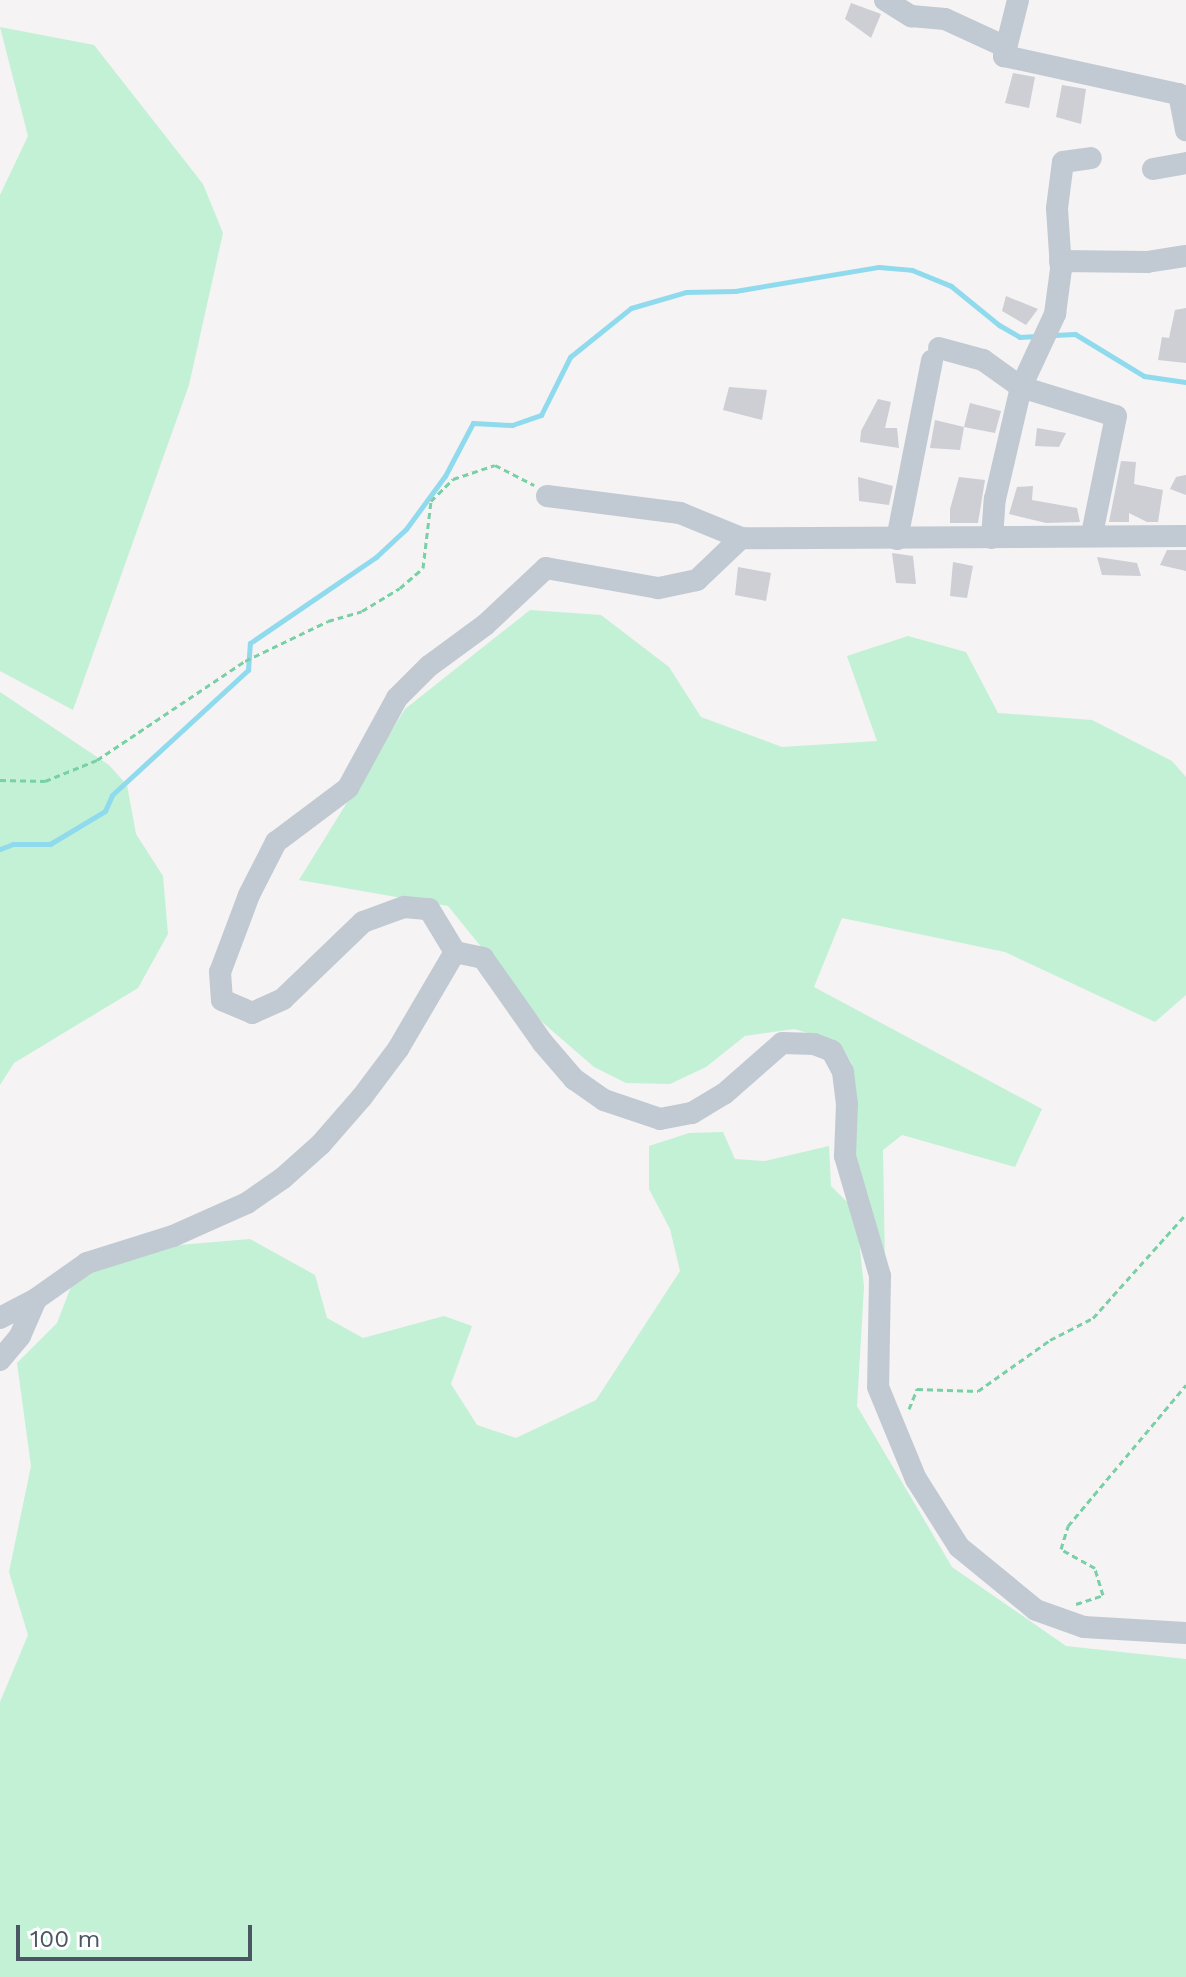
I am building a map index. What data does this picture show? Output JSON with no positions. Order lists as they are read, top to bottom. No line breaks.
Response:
{"scale_bar":"100 m"}
